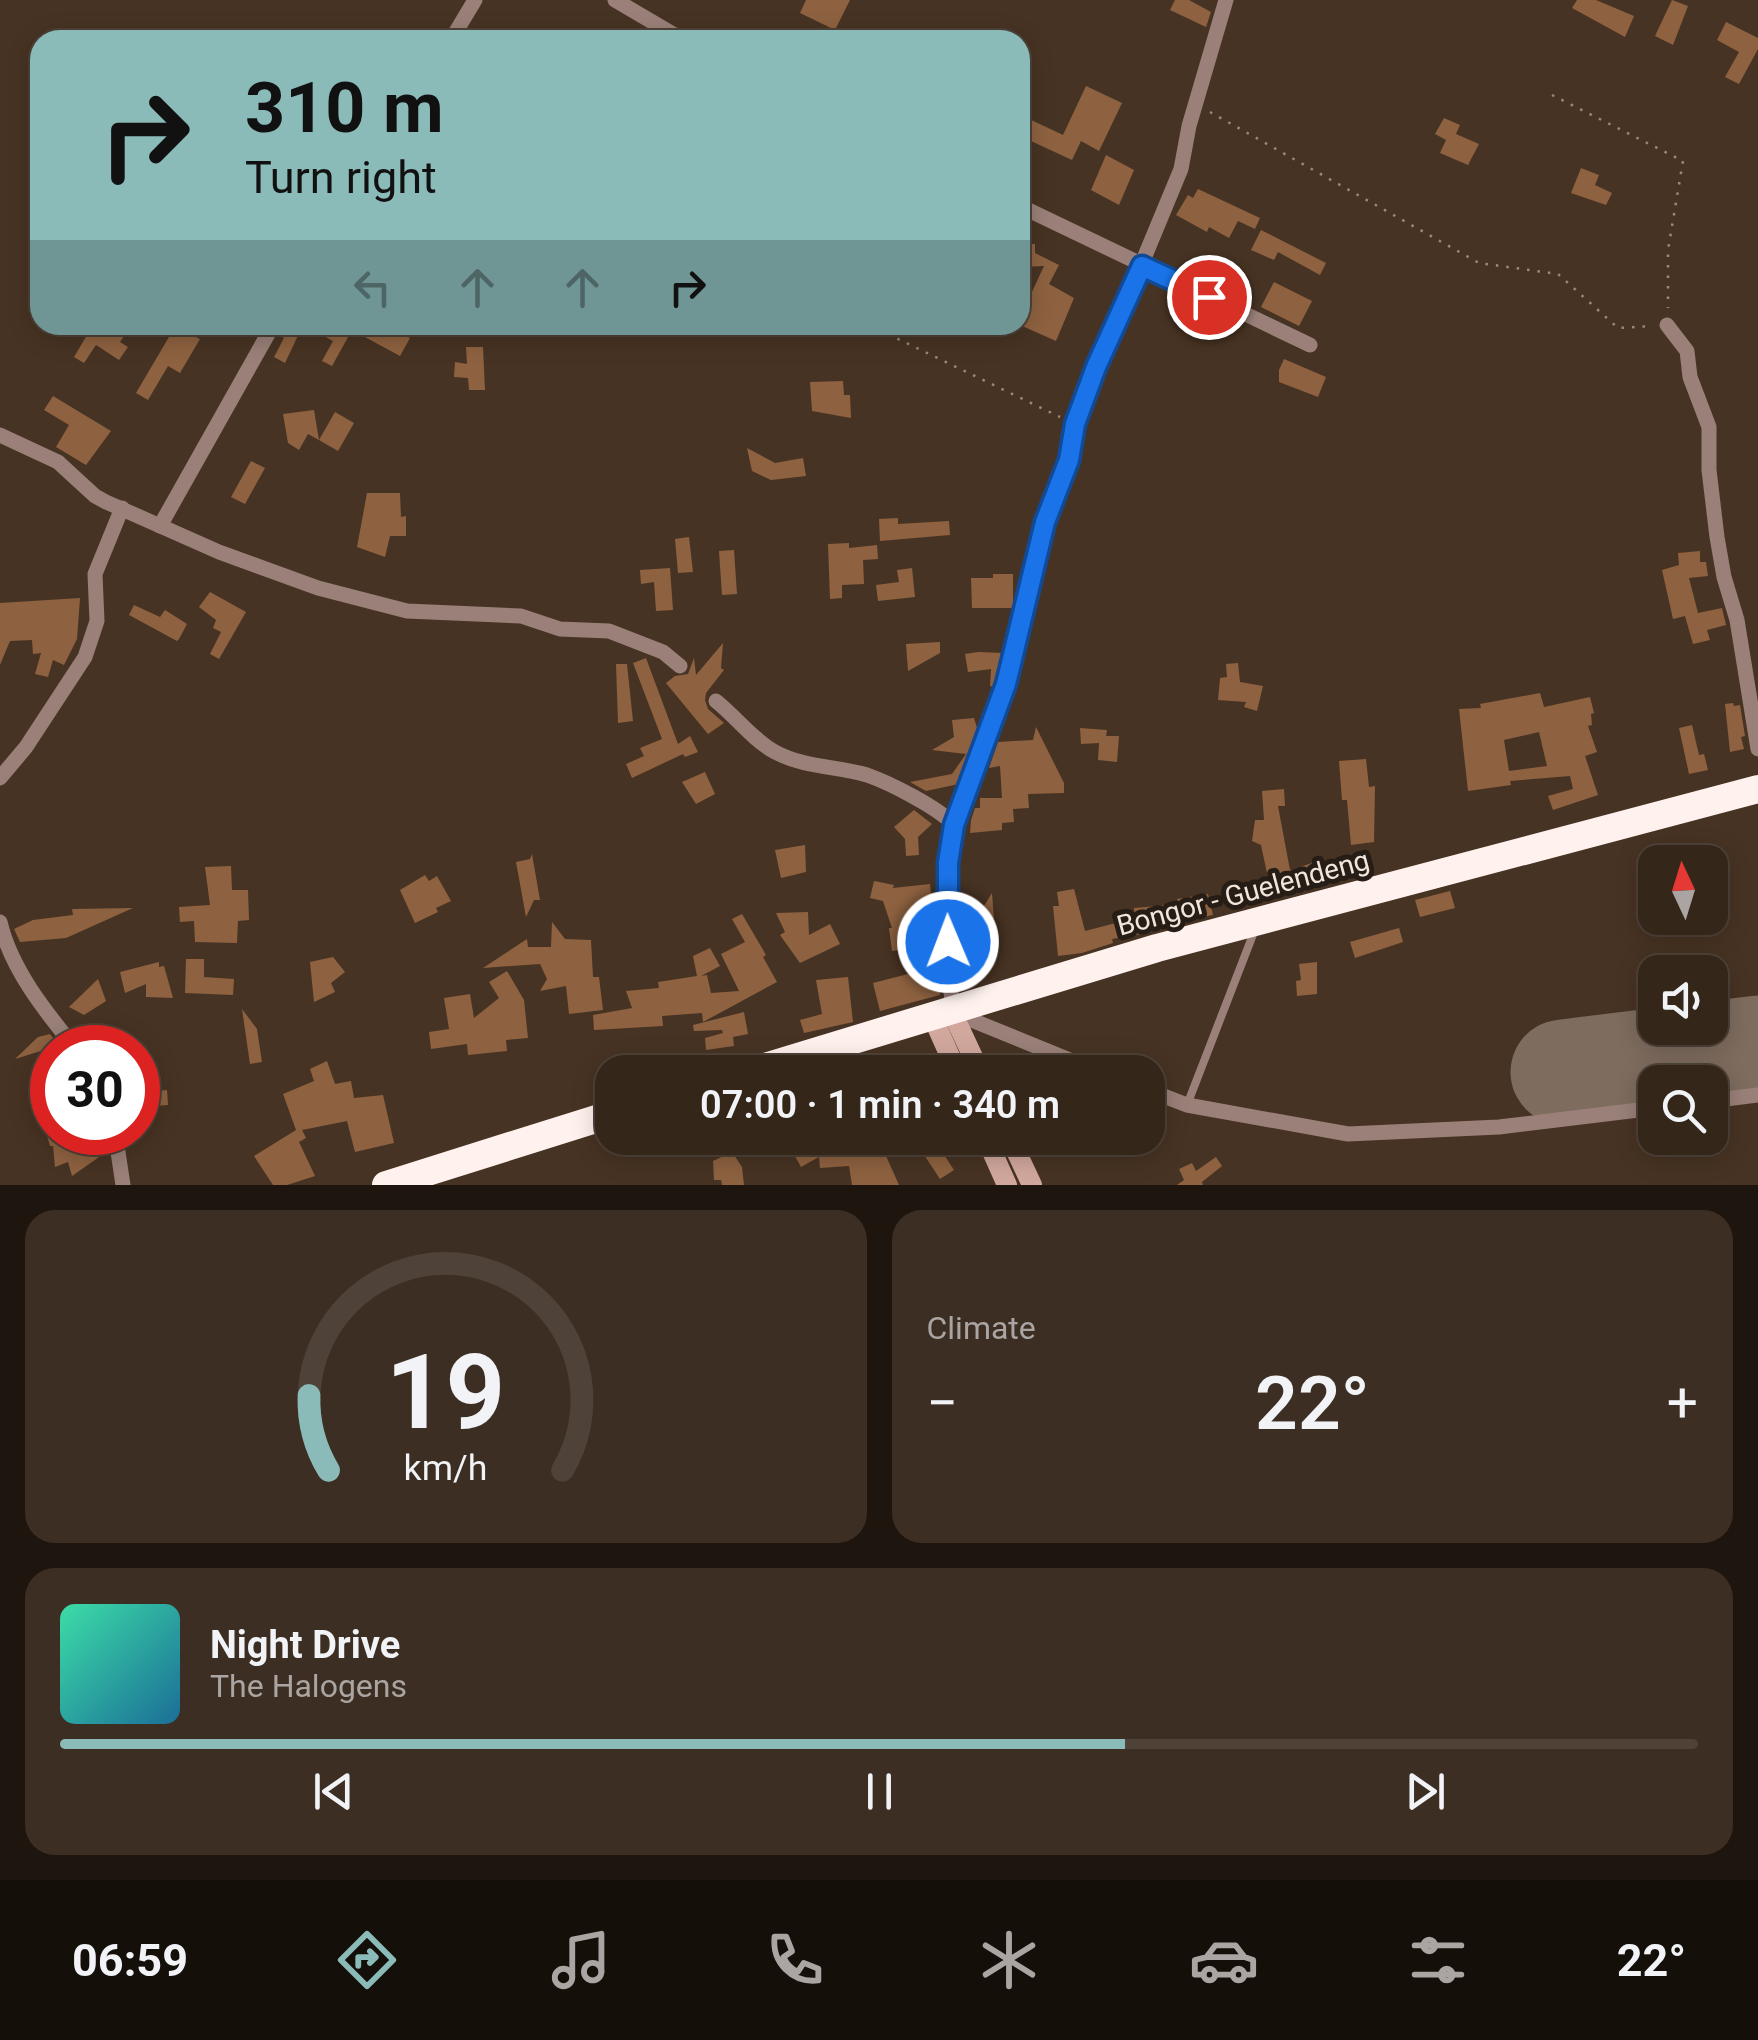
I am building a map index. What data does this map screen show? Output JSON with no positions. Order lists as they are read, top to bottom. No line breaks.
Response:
{"streets":{"highway":["Bongor - Guelendeng"]},"north":"top","page":{"turn":["310 m","Turn right"],"limit":"30","trip":"07:00 · 1 min · 340 m","tile":"Climate","heat":["−","22°","+"],"song":["Night Drive","The Halogens"],"tabs":["06:59","22°"],"gauge":["19","km/h"]}}
